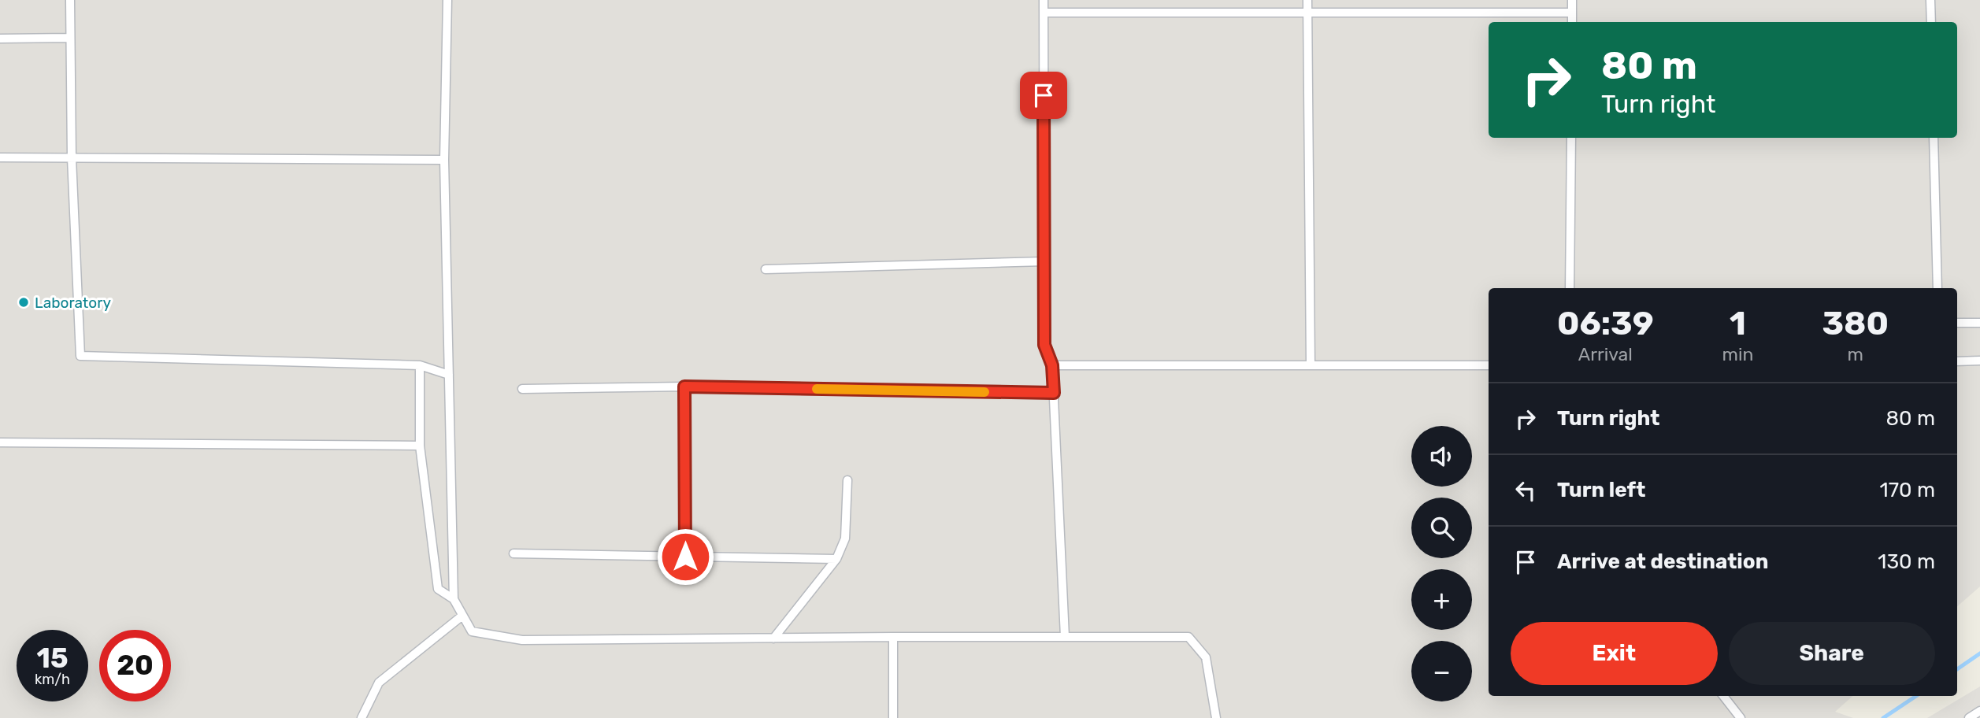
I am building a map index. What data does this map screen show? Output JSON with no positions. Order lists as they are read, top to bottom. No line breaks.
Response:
{"places":["Laboratory"],"page":{"turn":["80 m","Turn right"],"eta":["06:39","Arrival","1","min","380","m"],"list":[{"name":"Turn right","value":"80 m"},{"name":"Turn left","value":"170 m"},{"name":"Arrive at destination","value":"130 m"}],"map_buttons":["+","−"],"buttons":["Exit","Share"],"speed":"15 km/h","limit":"20"}}
